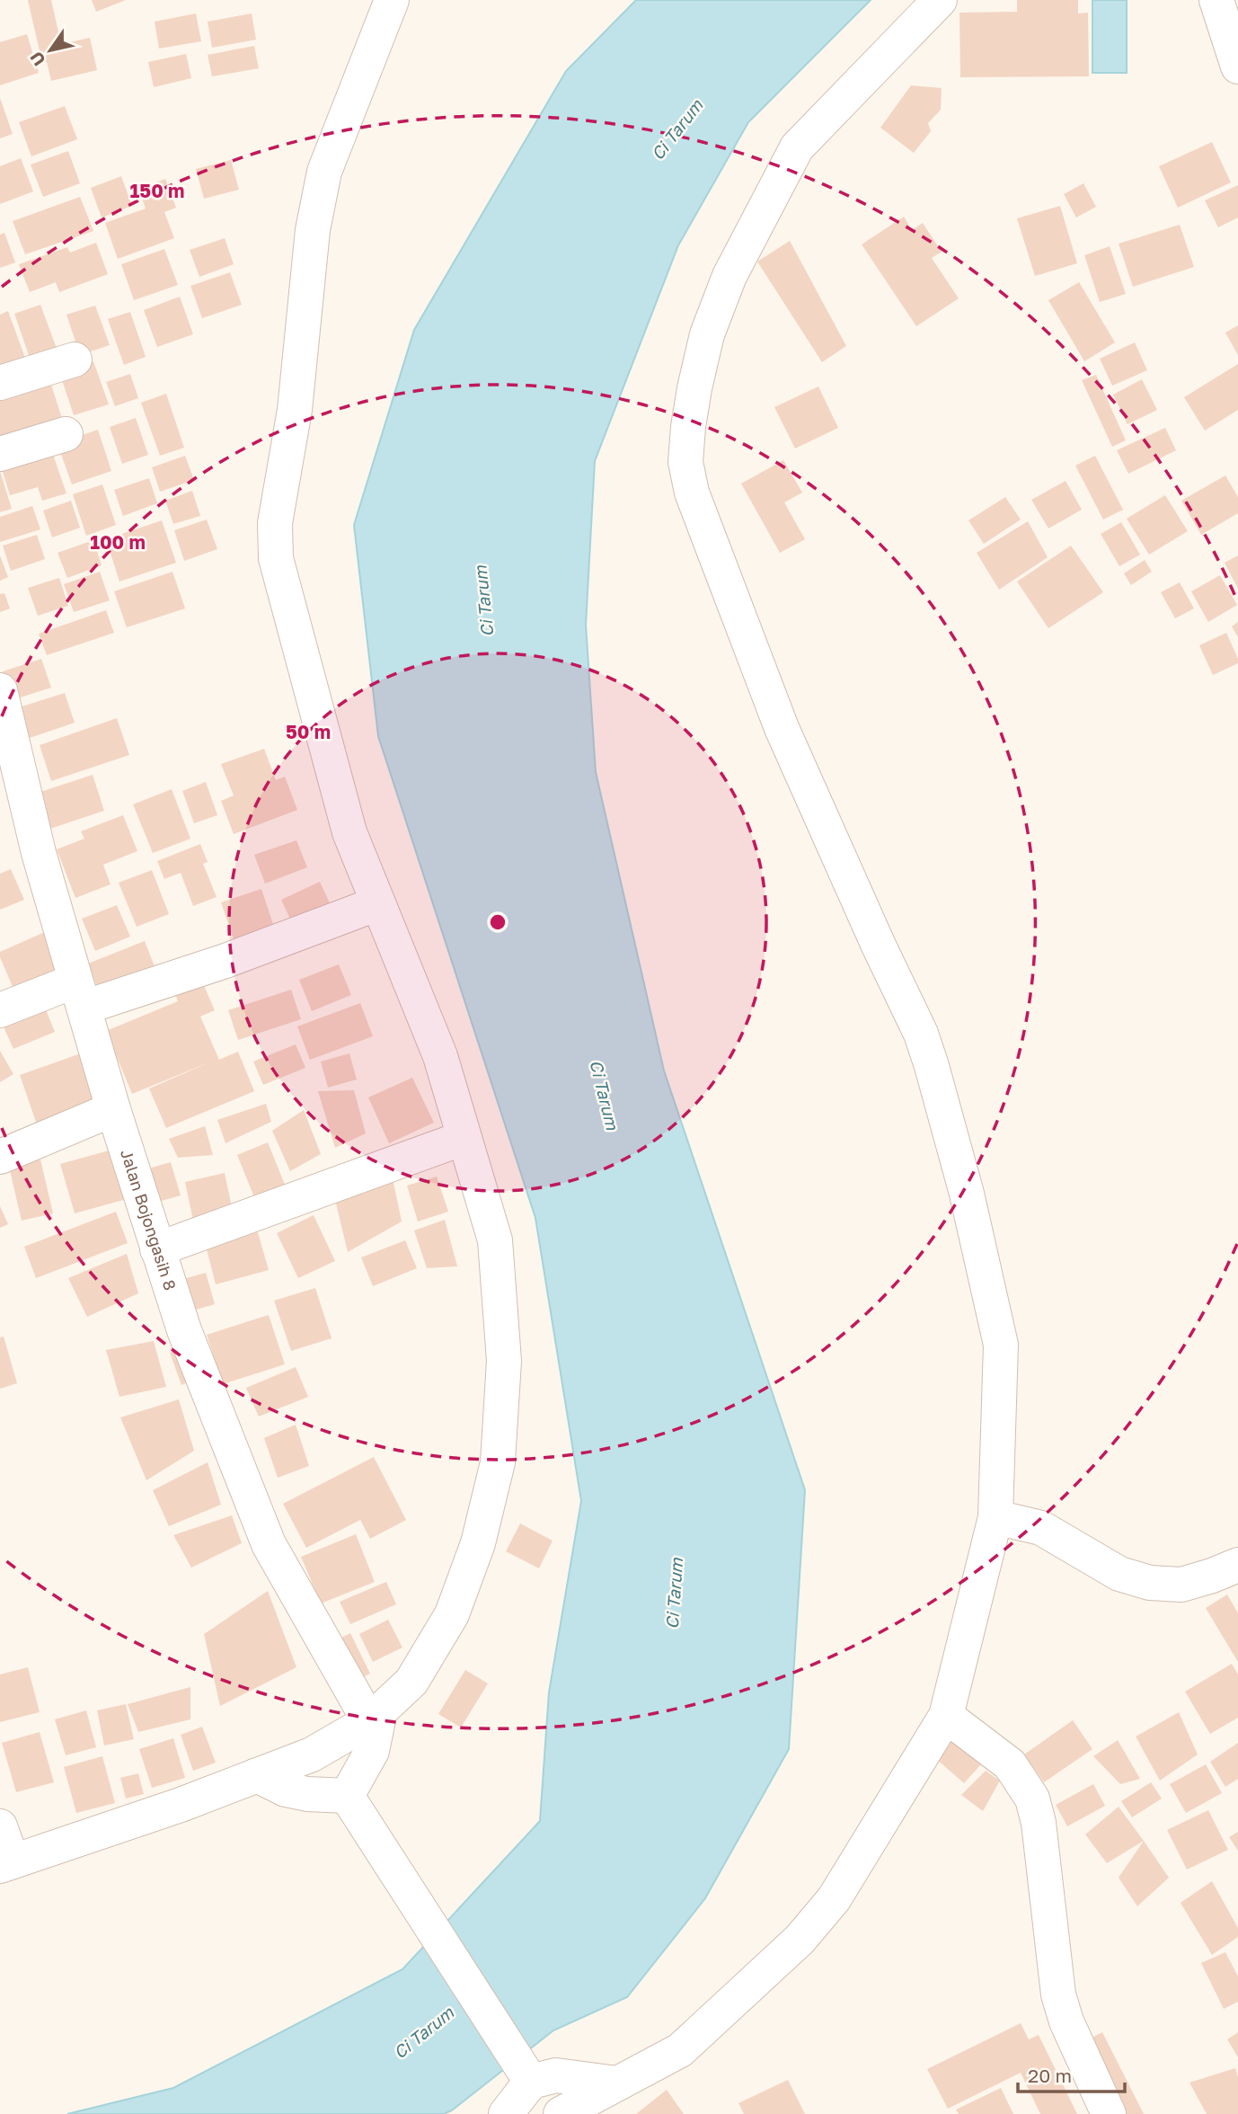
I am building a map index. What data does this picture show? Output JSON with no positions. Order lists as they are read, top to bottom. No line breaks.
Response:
{"streets":{"street":["Jalan Bojongasih 8"]},"water":["Ci Tarum"],"scale_bar":"20 m","north":"bottom left","rings":["150 m","100 m","50 m"]}
